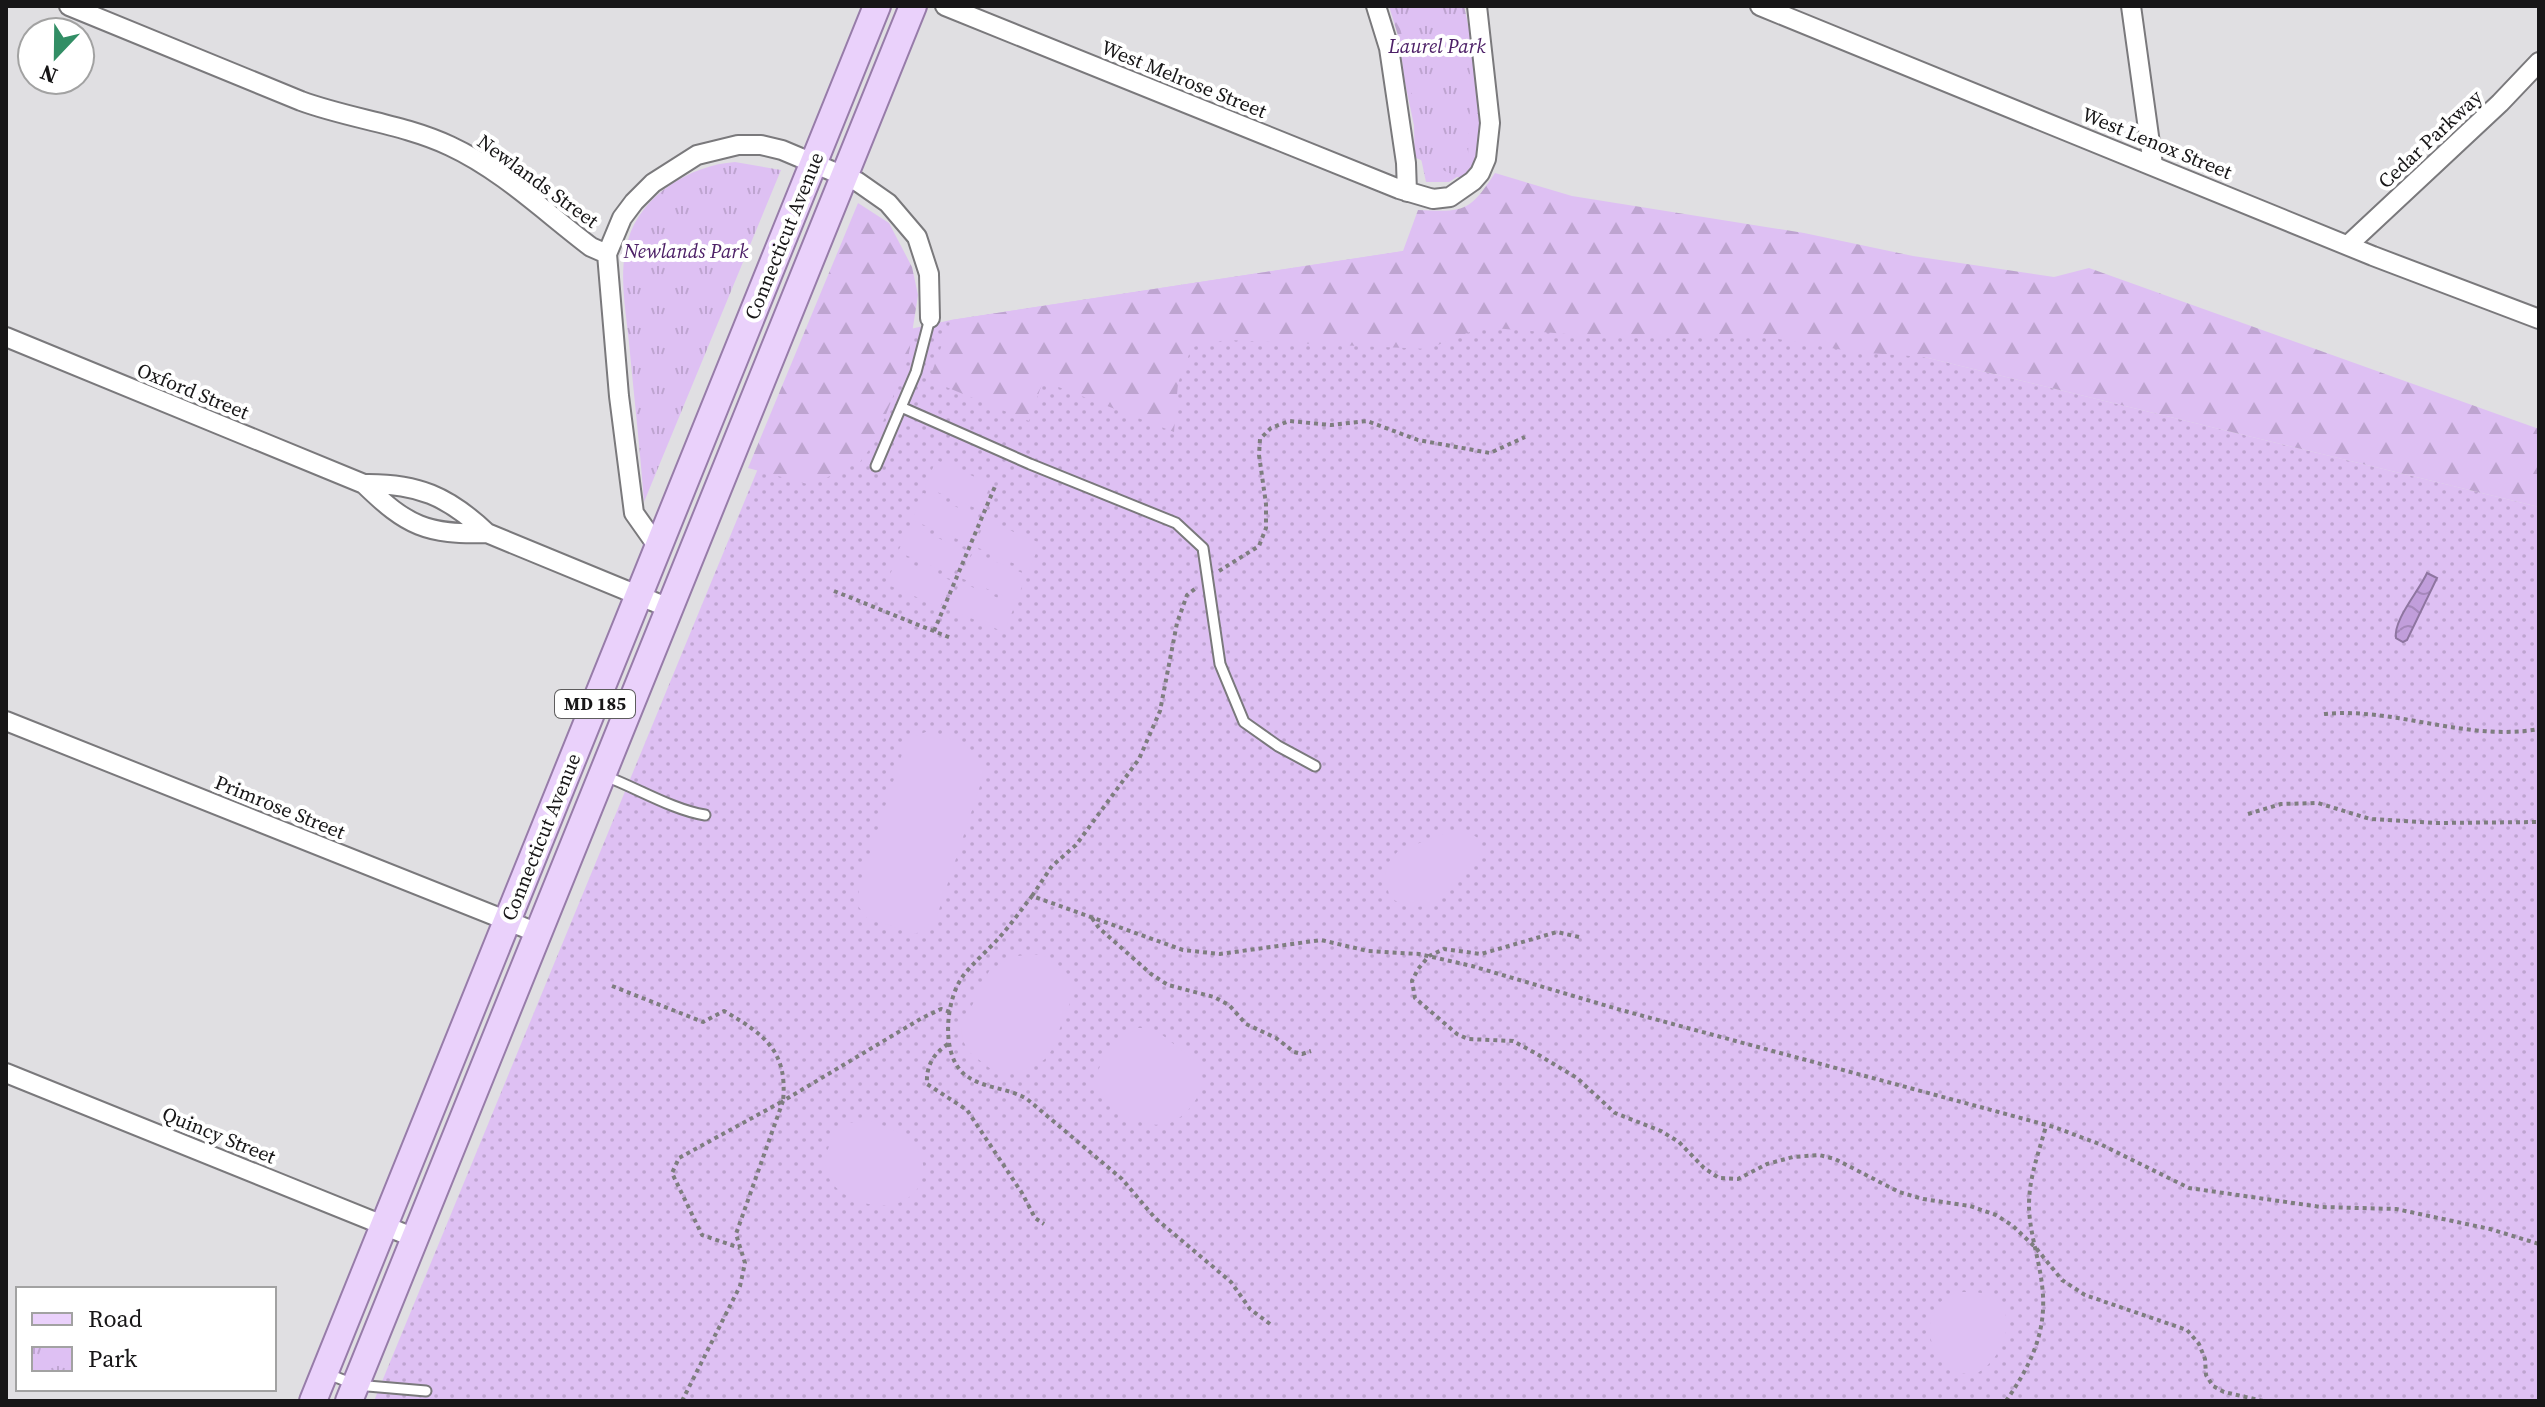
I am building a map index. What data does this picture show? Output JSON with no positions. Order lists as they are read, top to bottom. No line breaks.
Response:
{"streets":{"main road":["Connecticut Avenue","MD 185"],"street":["West Melrose Street","Cedar Parkway","West Lenox Street","Newlands Street","Oxford Street","Primrose Street","Quincy Street"]},"crossings":[["Cedar Parkway","West Lenox Street"],["Newlands Street","Connecticut Avenue"],["Connecticut Avenue","Oxford Street"],["Connecticut Avenue","Primrose Street"],["Connecticut Avenue","Quincy Street"]],"parks":["Laurel Park","Newlands Park"],"legend":["Road","Park"],"north":"bottom"}
